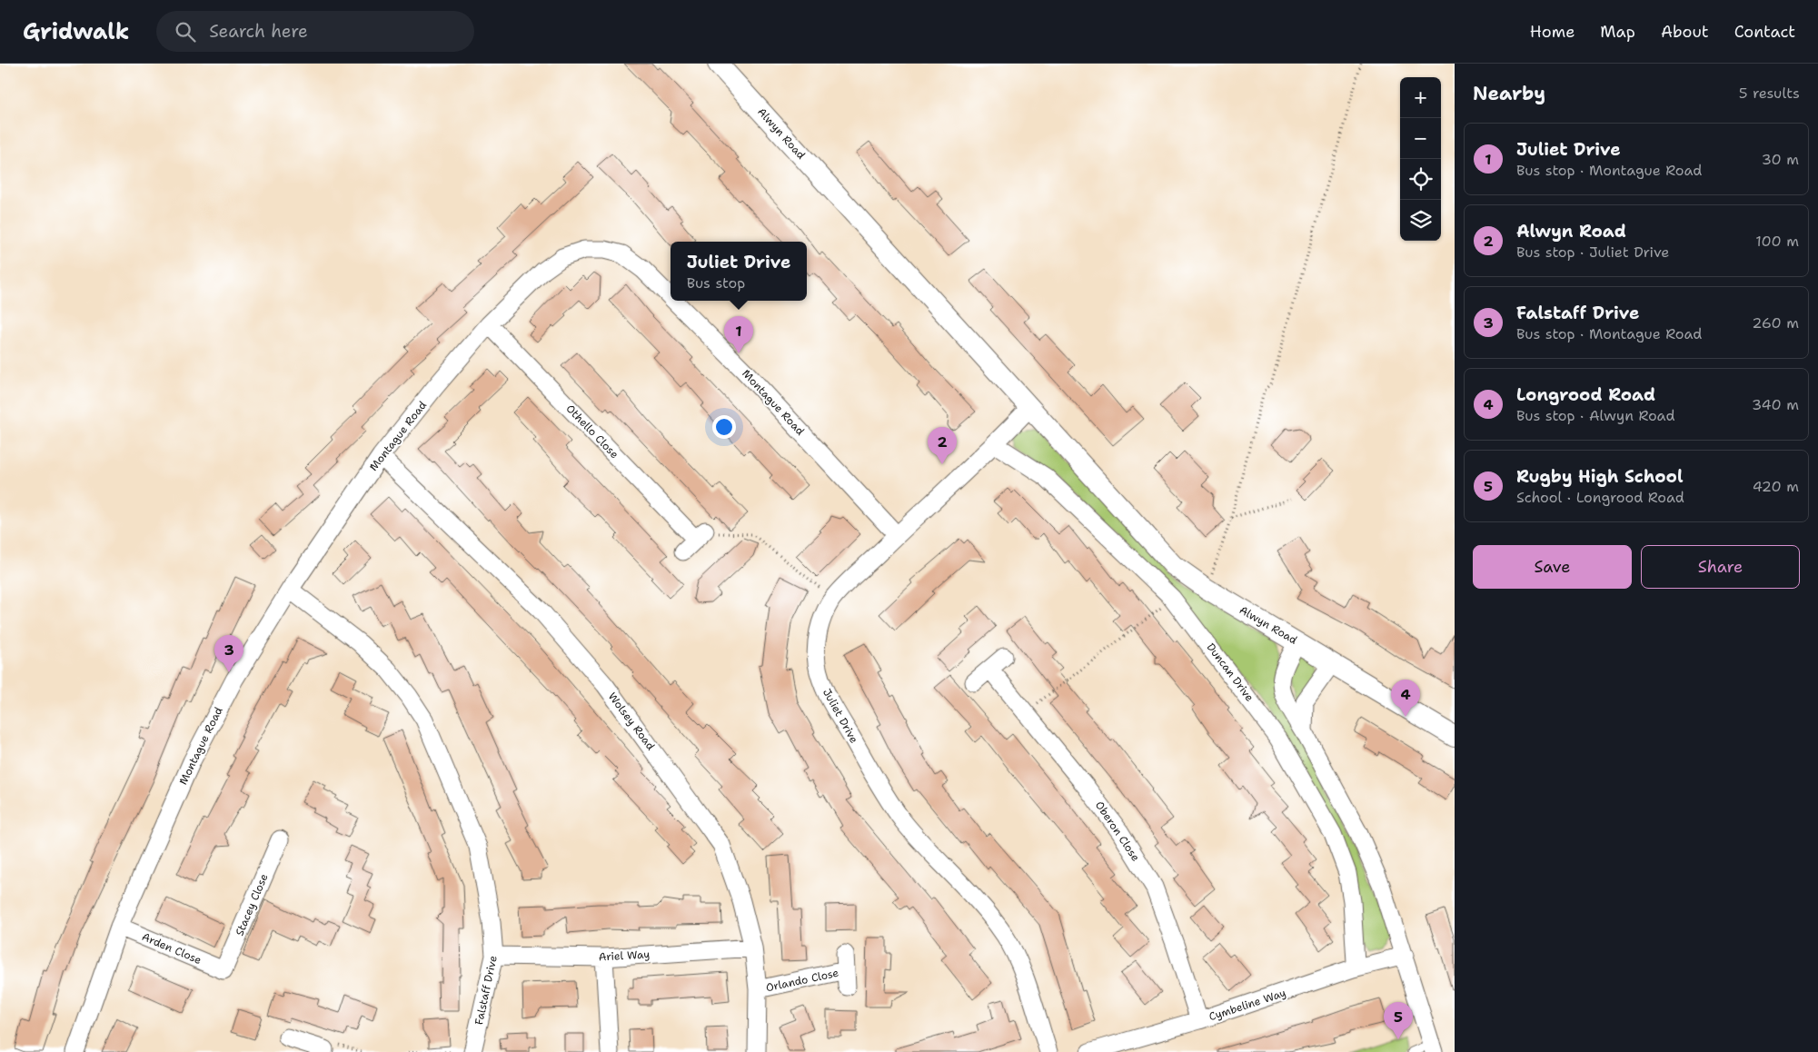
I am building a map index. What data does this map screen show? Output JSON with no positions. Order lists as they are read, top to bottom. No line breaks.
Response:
{"streets":{"street":["Alwyn Road","Montague Road","Othello Close","Duncan Drive","Juliet Drive","Wolsey Road","Oberon Close","Stacey Close","Arden Close","Ariel Way","Orlando Close","Falstaff Drive","Cymbeline Way"]},"crossings":[["Alwyn Road","Juliet Drive"],["Montague Road","Othello Close"],["Montague Road","Juliet Drive"],["Montague Road","Wolsey Road"],["Montague Road","Arden Close"],["Montague Road","Falstaff Drive"],["Duncan Drive","Juliet Drive"],["Duncan Drive","Cymbeline Way"],["Wolsey Road","Ariel Way"],["Wolsey Road","Orlando Close"],["Oberon Close","Cymbeline Way"],["Stacey Close","Arden Close"],["Ariel Way","Falstaff Drive"]],"page":{"header":"Gridwalk","search":"Search here","nav":["Home","Map","About","Contact"],"heading":["Nearby","5 results"],"map_buttons":["+","−"],"list":[{"mark":"1","name":"Juliet Drive","note":"Bus stop · Montague Road","value":"30 m"},{"mark":"2","name":"Alwyn Road","note":"Bus stop · Juliet Drive","value":"100 m"},{"mark":"3","name":"Falstaff Drive","note":"Bus stop · Montague Road","value":"260 m"},{"mark":"4","name":"Longrood Road","note":"Bus stop · Alwyn Road","value":"340 m"},{"mark":"5","name":"Rugby High School","note":"School · Longrood Road","value":"420 m"}],"popup":["Juliet Drive","Bus stop"],"pins":["1","2","3","4","5"],"buttons":["Save","Share"]}}
